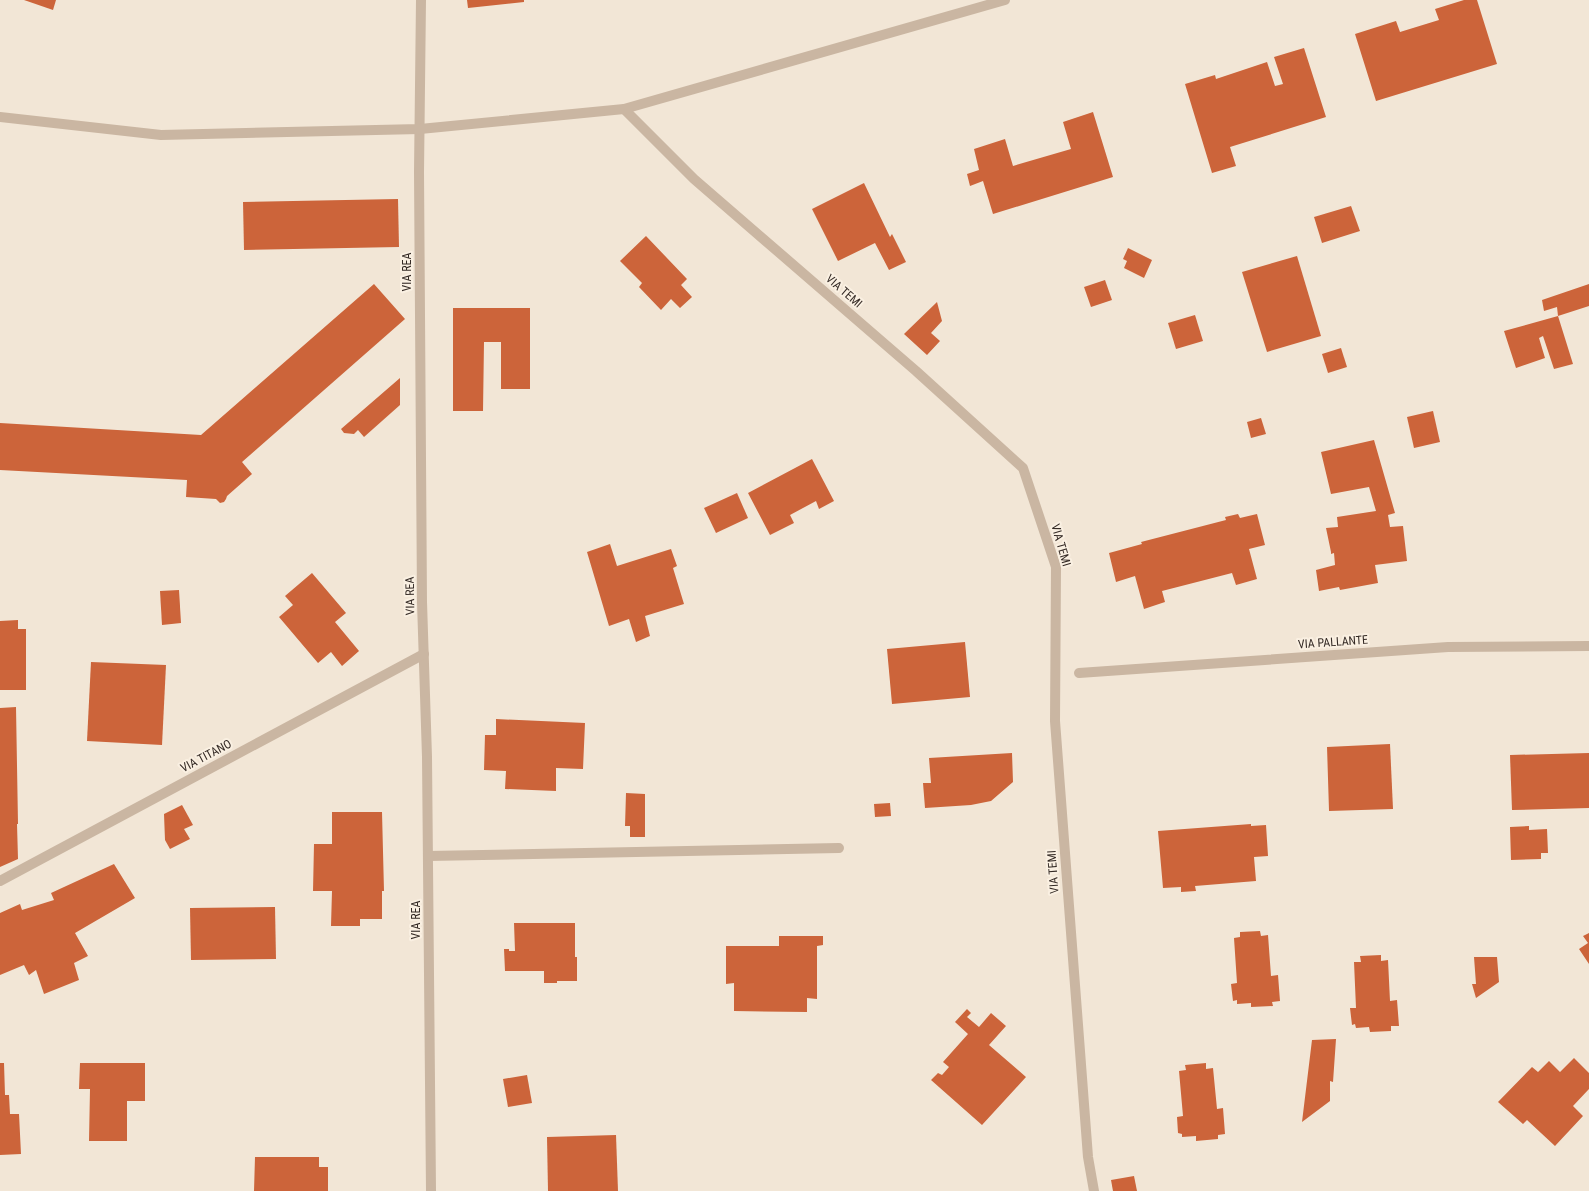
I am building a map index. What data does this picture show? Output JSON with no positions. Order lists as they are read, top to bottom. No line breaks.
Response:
{"streets":{"street":["VIA REA","VIA TEMI","VIA PALLANTE","VIA TITANO"]},"crossings":[["VIA REA","VIA TITANO"]]}
